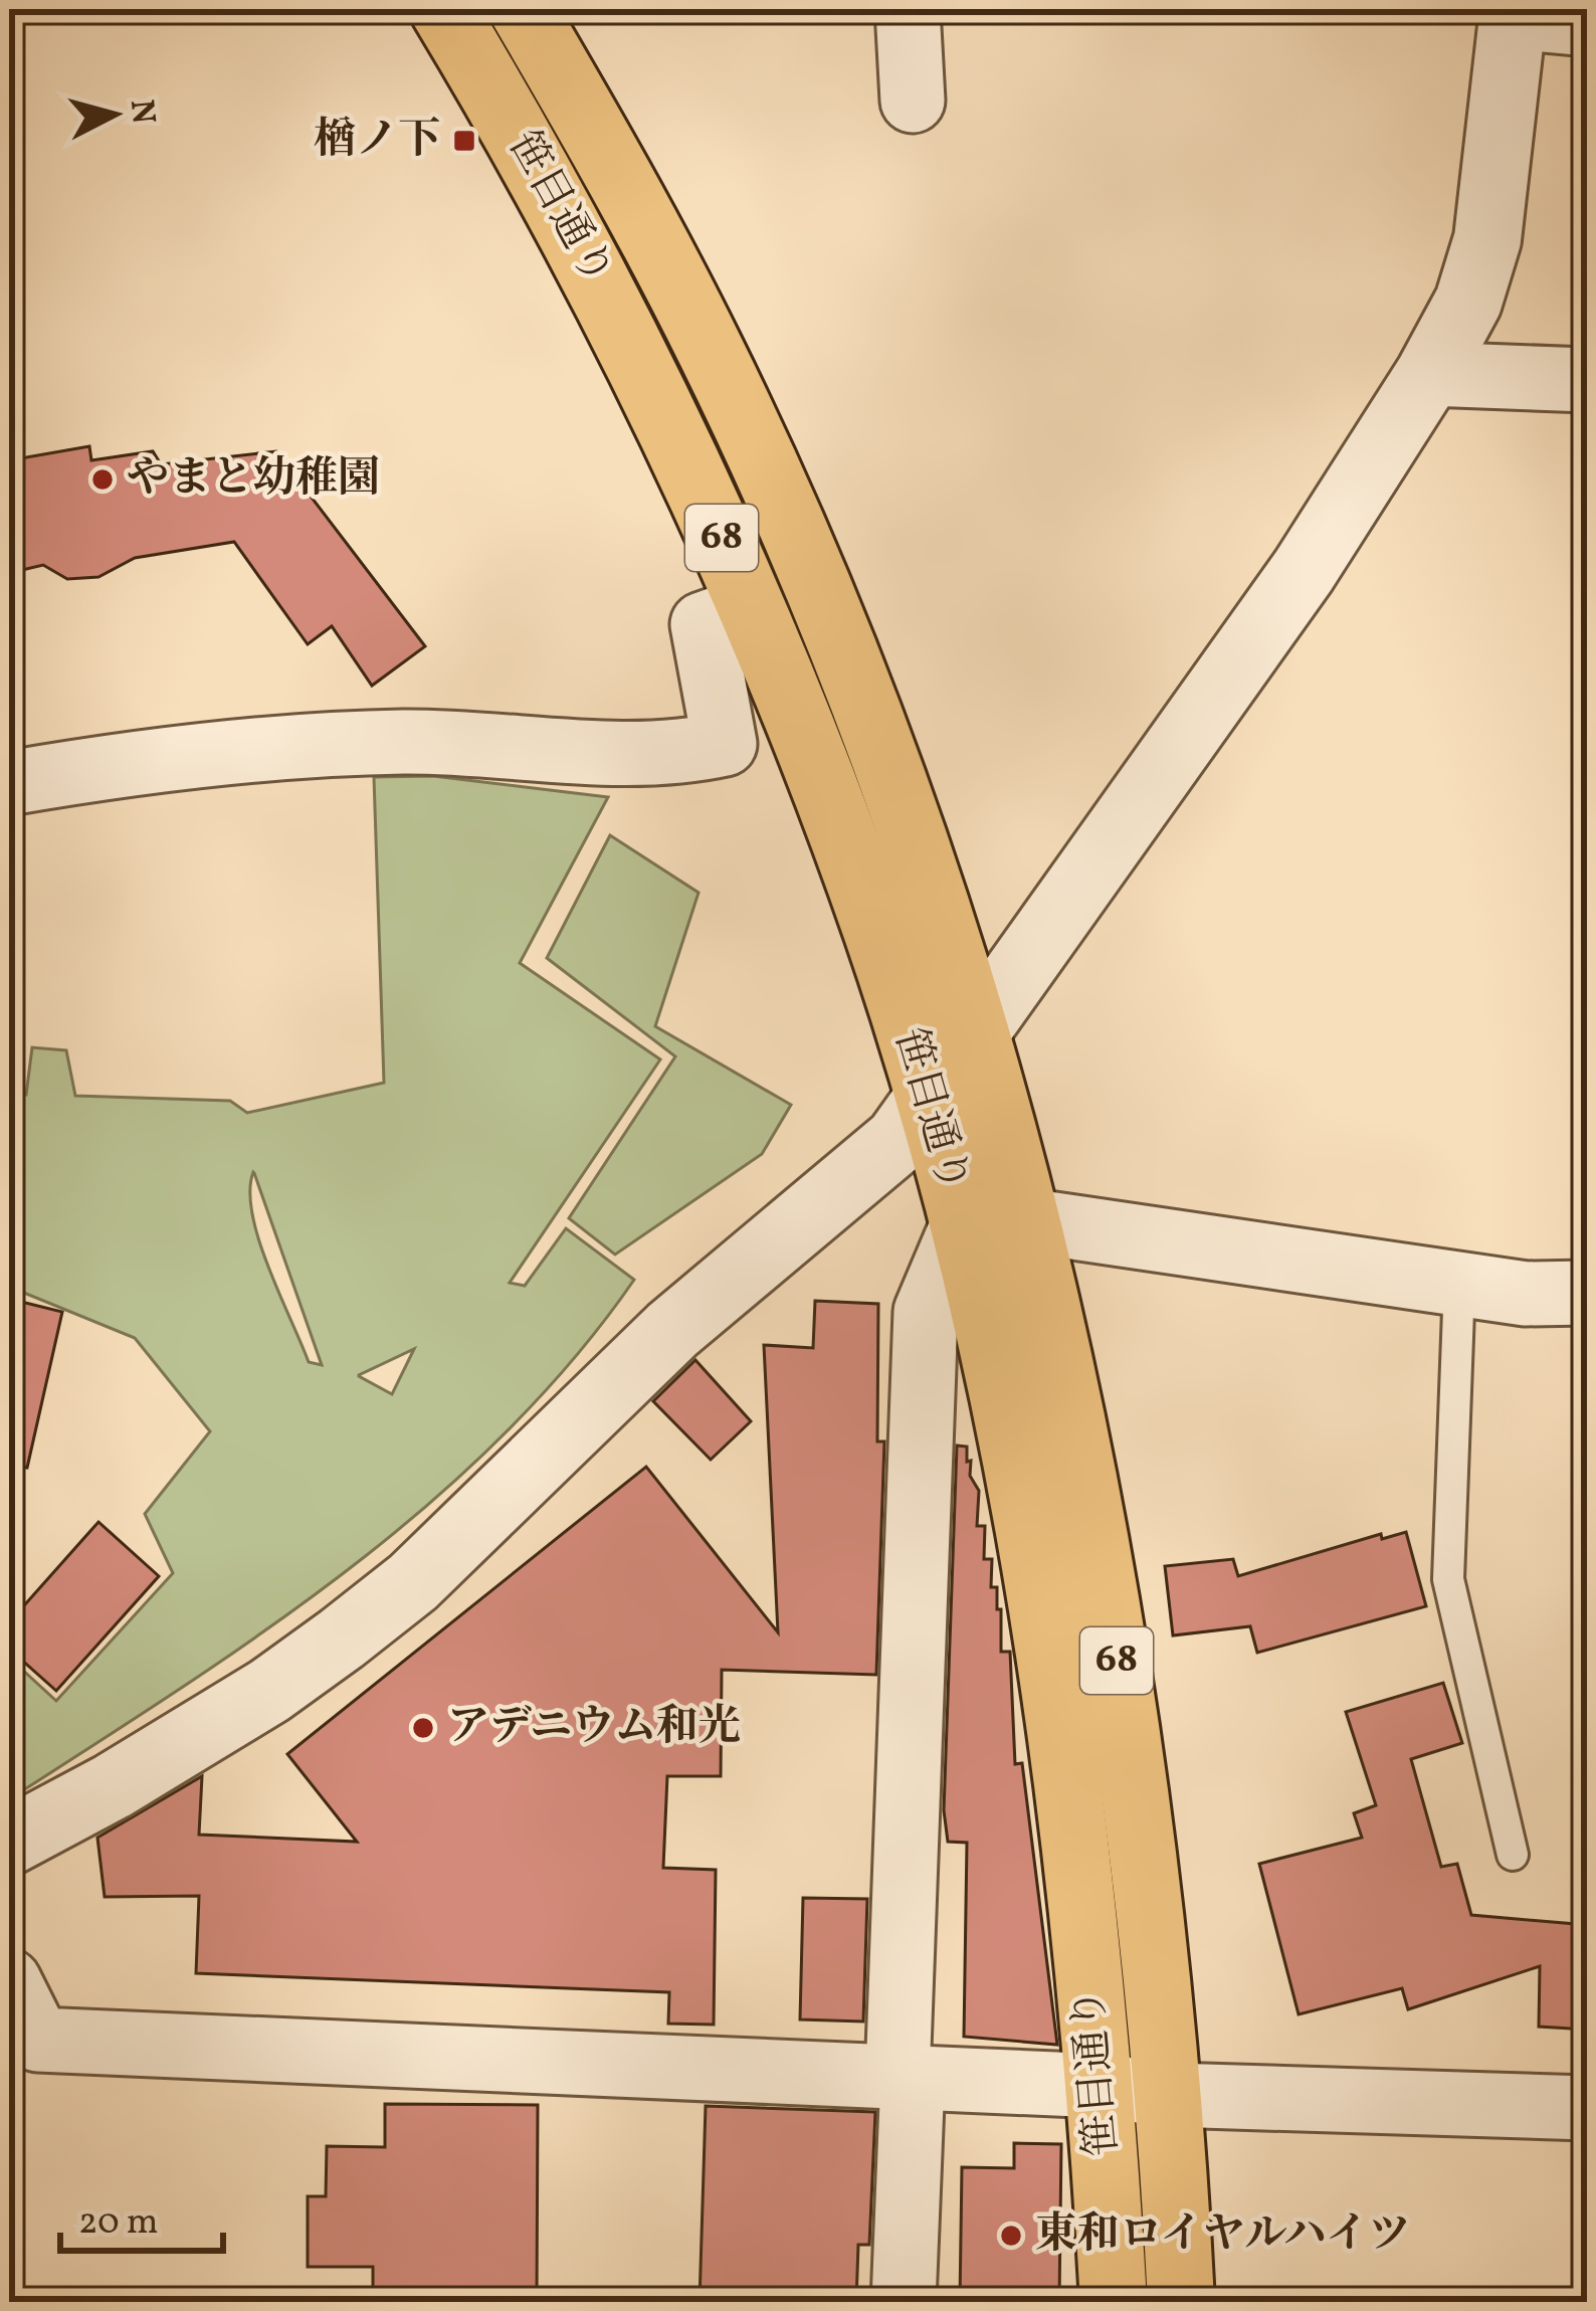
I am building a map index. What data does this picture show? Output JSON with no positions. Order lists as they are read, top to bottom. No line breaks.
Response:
{"streets":{"main road":["笹目通り","68"]},"places":{"transit":["楢ノ下"],"other":["やまと幼稚園","アデニウム和光","東和ロイヤルハイツ"]},"scale_bar":"20 m","north":"right"}
